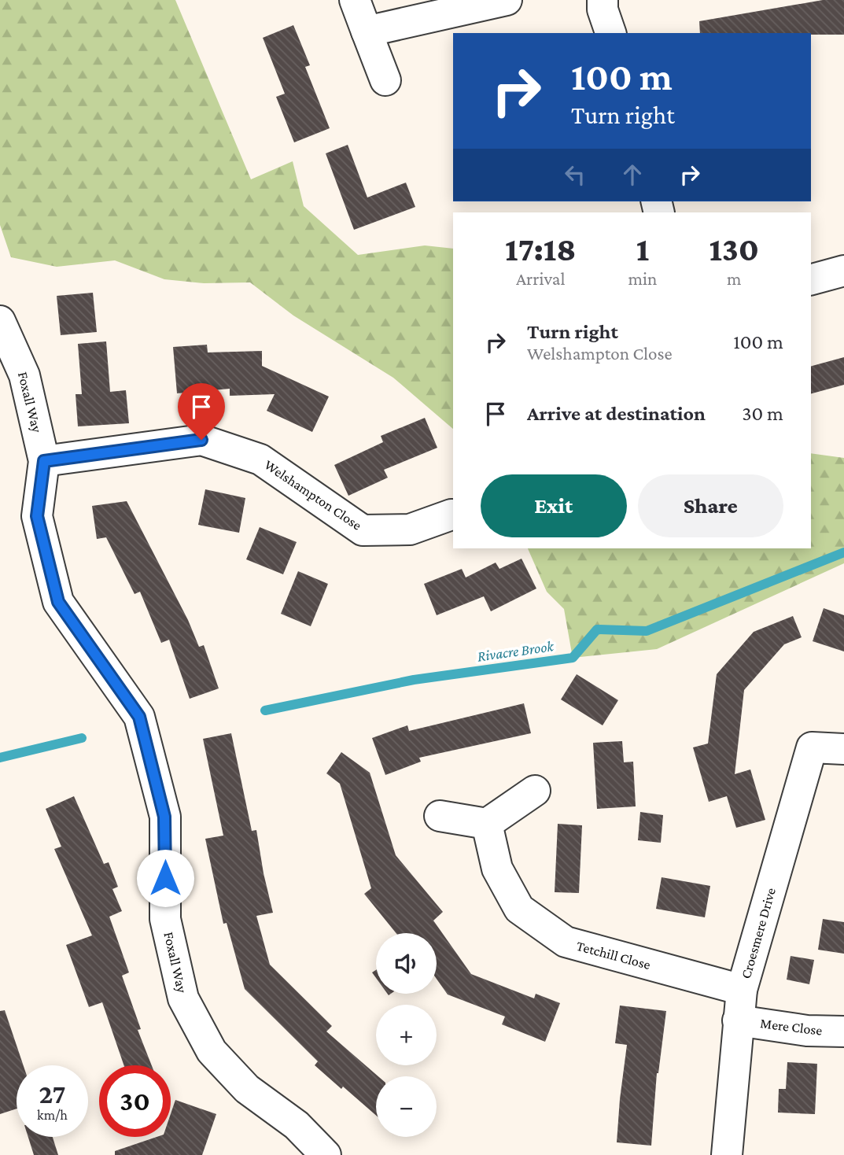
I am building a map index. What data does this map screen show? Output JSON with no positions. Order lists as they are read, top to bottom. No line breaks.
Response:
{"streets":{"street":["Foxall Way","Welshampton Close","Croesmere Drive","Tetchill Close","Mere Close"]},"crossings":[["Foxall Way","Welshampton Close"],["Croesmere Drive","Tetchill Close"],["Croesmere Drive","Mere Close"]],"water":["Rivacre Brook"],"page":{"turn":["100 m","Turn right"],"eta":["17:18","Arrival","1","min","130","m"],"list":[{"name":"Turn right","note":"Welshampton Close","value":"100 m"},{"name":"Arrive at destination","value":"30 m"}],"buttons":["Exit","Share"],"map_buttons":["+","−"],"speed":"27 km/h","limit":"30"}}
